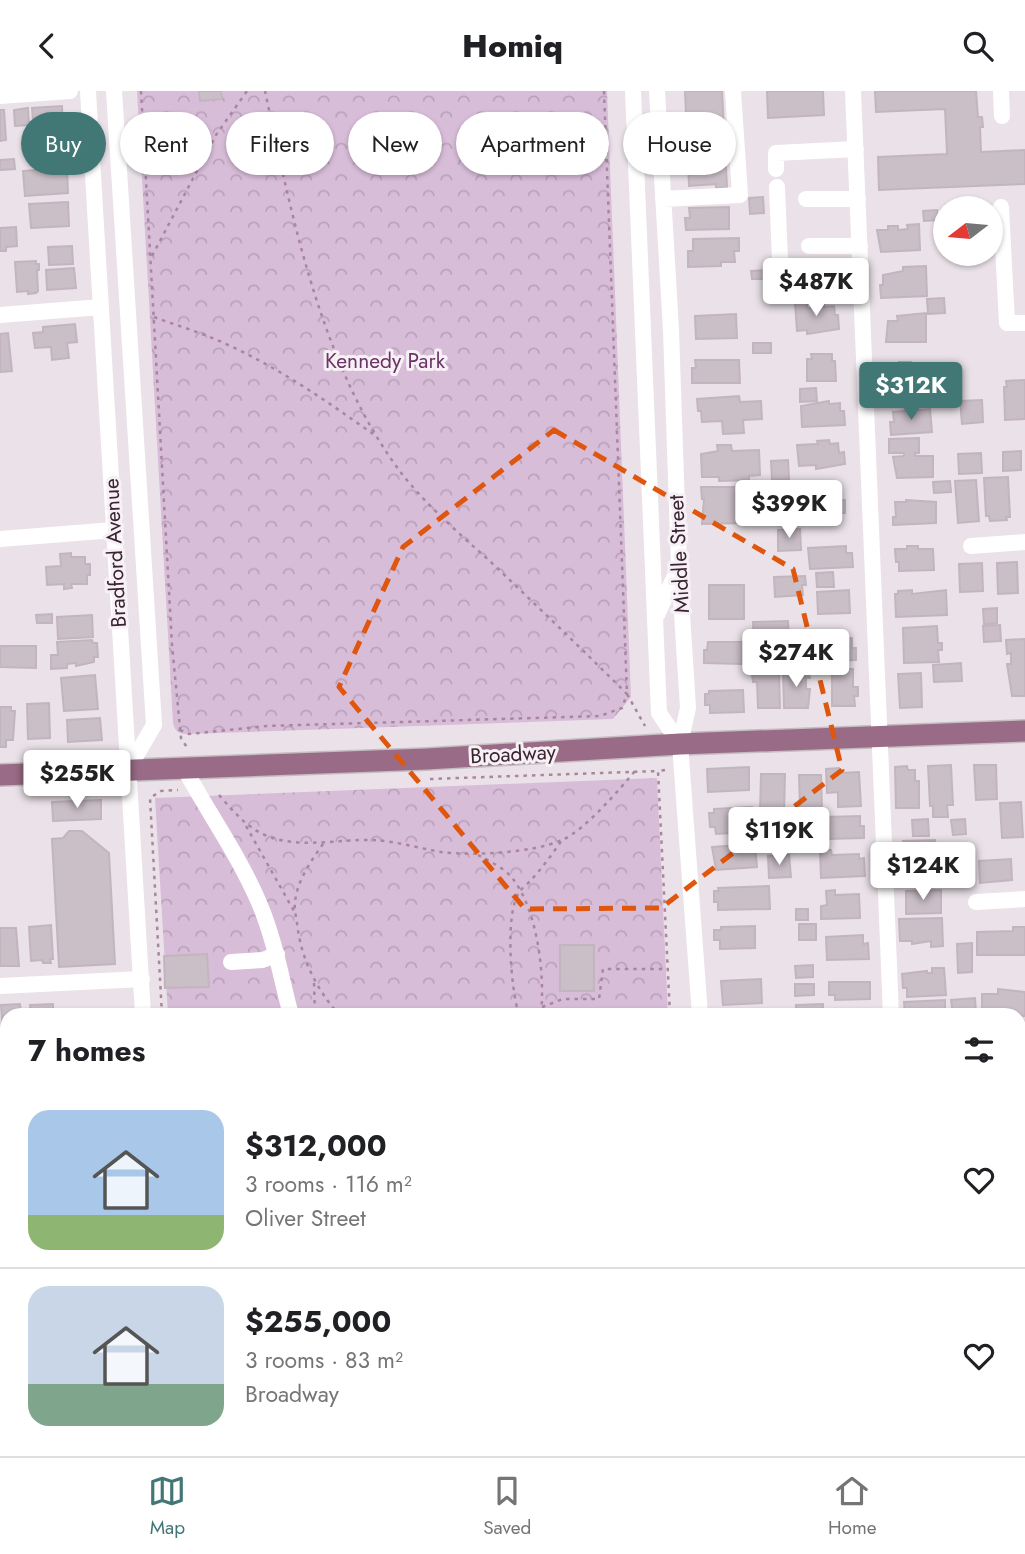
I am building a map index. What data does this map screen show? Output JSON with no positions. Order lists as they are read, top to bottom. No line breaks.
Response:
{"streets":{"main road":["Broadway"],"street":["Bradford Avenue","Middle Street"]},"crossings":[["Bradford Avenue","Broadway"],["Middle Street","Broadway"]],"parks":["Kennedy Park"],"north":"left","page":{"header":"Homiq","chip":["Buy","Rent","Filters","New","Apartment","House"],"price":["$487K","$312K","$399K","$274K","$255K","$119K","$124K"],"heading":"7 homes","list":[{"name":"$312,000","note":"3 rooms · 116 m² · Oliver Street"},{"name":"$255,000","note":"3 rooms · 83 m² · Broadway"}],"tabs":["Map","Saved","Home"]}}
